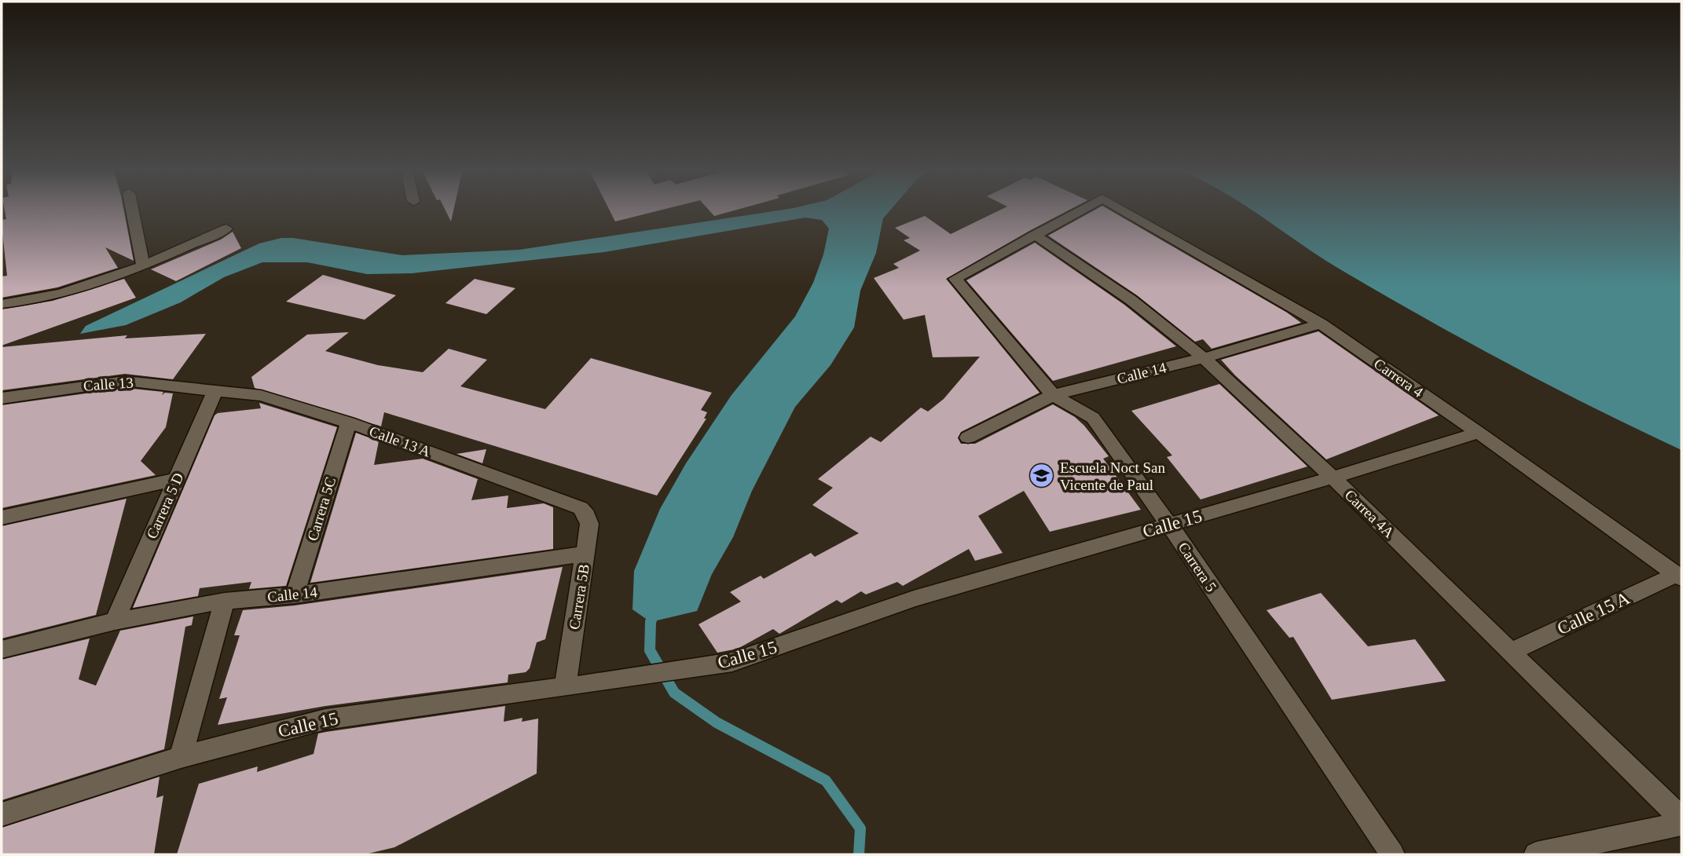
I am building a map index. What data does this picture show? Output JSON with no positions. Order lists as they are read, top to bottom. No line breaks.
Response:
{"streets":{"street":["Calle 14","Carrera 4","Calle 13","Calle 13 A","Carrera 5 D","Carrera 5C","Carrea 4A","Calle 15","Carrera 5","Carrera 5B","Calle 15 A"]},"crossings":[["Calle 14","Carrera 4"],["Calle 14","Carrera 5 D"],["Calle 14","Carrera 5C"],["Calle 14","Carrea 4A"],["Calle 14","Carrera 5"],["Calle 14","Carrera 5B"],["Carrera 4","Carrea 4A"],["Carrera 4","Calle 15"],["Carrera 4","Carrera 5"],["Carrera 4","Calle 15 A"],["Calle 13","Calle 13 A"],["Calle 13","Carrera 5 D"],["Calle 13 A","Carrera 5 D"],["Calle 13 A","Carrera 5C"],["Calle 13 A","Carrera 5B"],["Carrea 4A","Calle 15"],["Carrea 4A","Carrera 5"],["Carrea 4A","Calle 15 A"],["Calle 15","Carrera 5"],["Calle 15","Carrera 5B"]],"places":{"school or university":["Escuela Noct San Vicente de Paul"]}}
